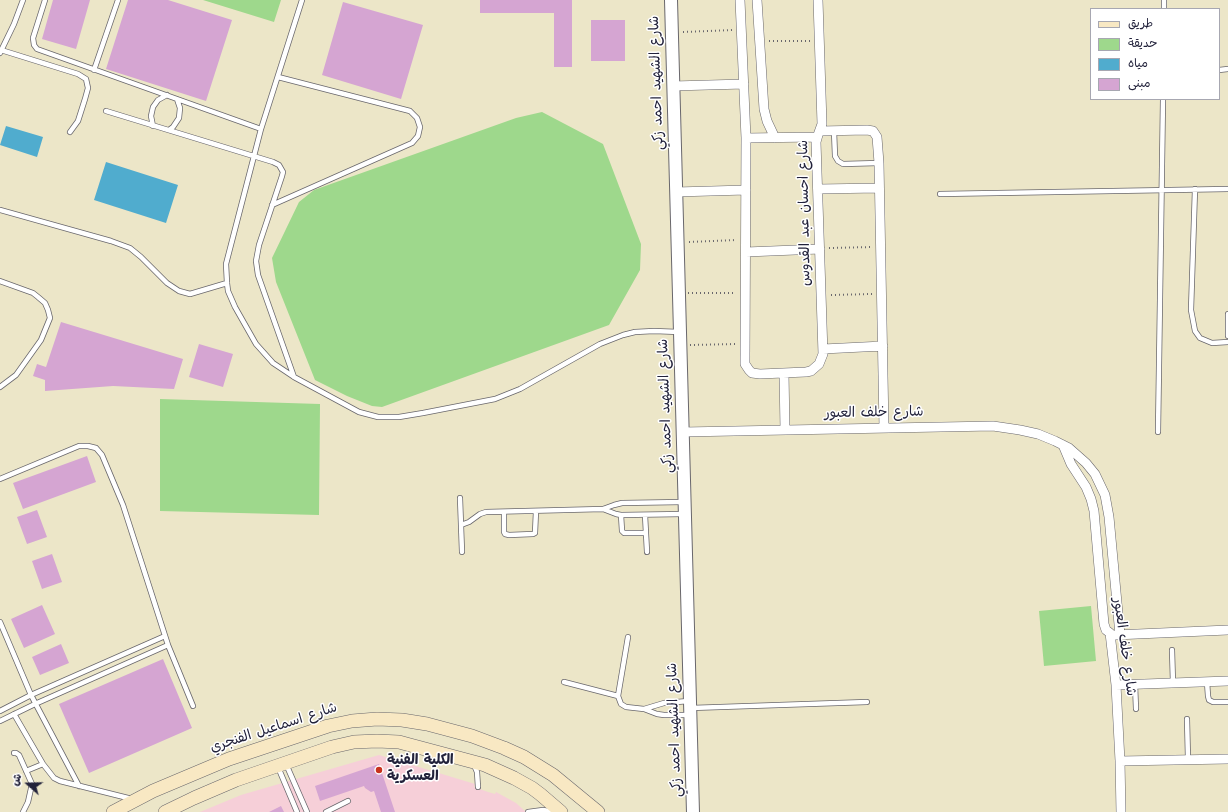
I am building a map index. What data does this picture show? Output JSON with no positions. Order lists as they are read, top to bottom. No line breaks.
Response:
{"streets":{"main road":["شارع اسماعيل الفنجري"],"street":["شارع الشهيد احمد زكي","شارع احسان عبد القدوس","شارع خلف العبور"]},"crossings":[["شارع الشهيد احمد زكي","شارع خلف العبور"]],"places":["الكلية الفنية العسكرية"],"legend":["طريق","حديقة","مياه","مبنى"],"north":"left"}
